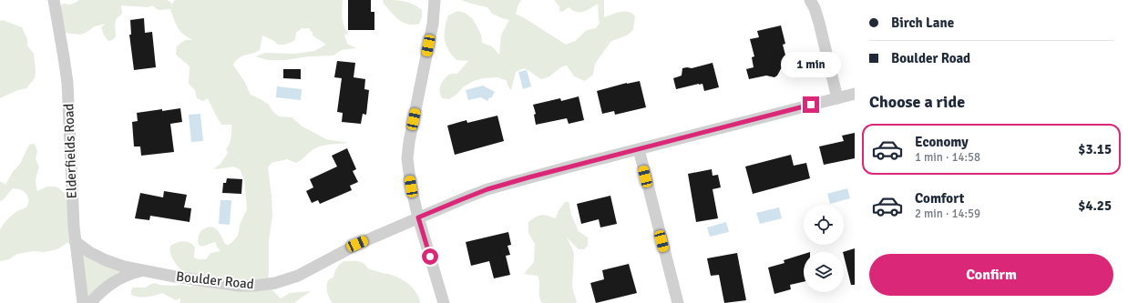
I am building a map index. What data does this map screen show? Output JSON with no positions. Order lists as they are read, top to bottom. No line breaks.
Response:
{"streets":{"street":["Elderfields Road","Boulder Road"]},"crossings":[["Elderfields Road","Boulder Road"]],"page":{"banner":["Birch Lane","Boulder Road"],"bubble":"1 min","heading":"Choose a ride","list":[{"name":"Economy","note":"1 min · 14:58","value":"$3.15"},{"name":"Comfort","note":"2 min · 14:59","value":"$4.25"}],"buttons":"Confirm"}}
